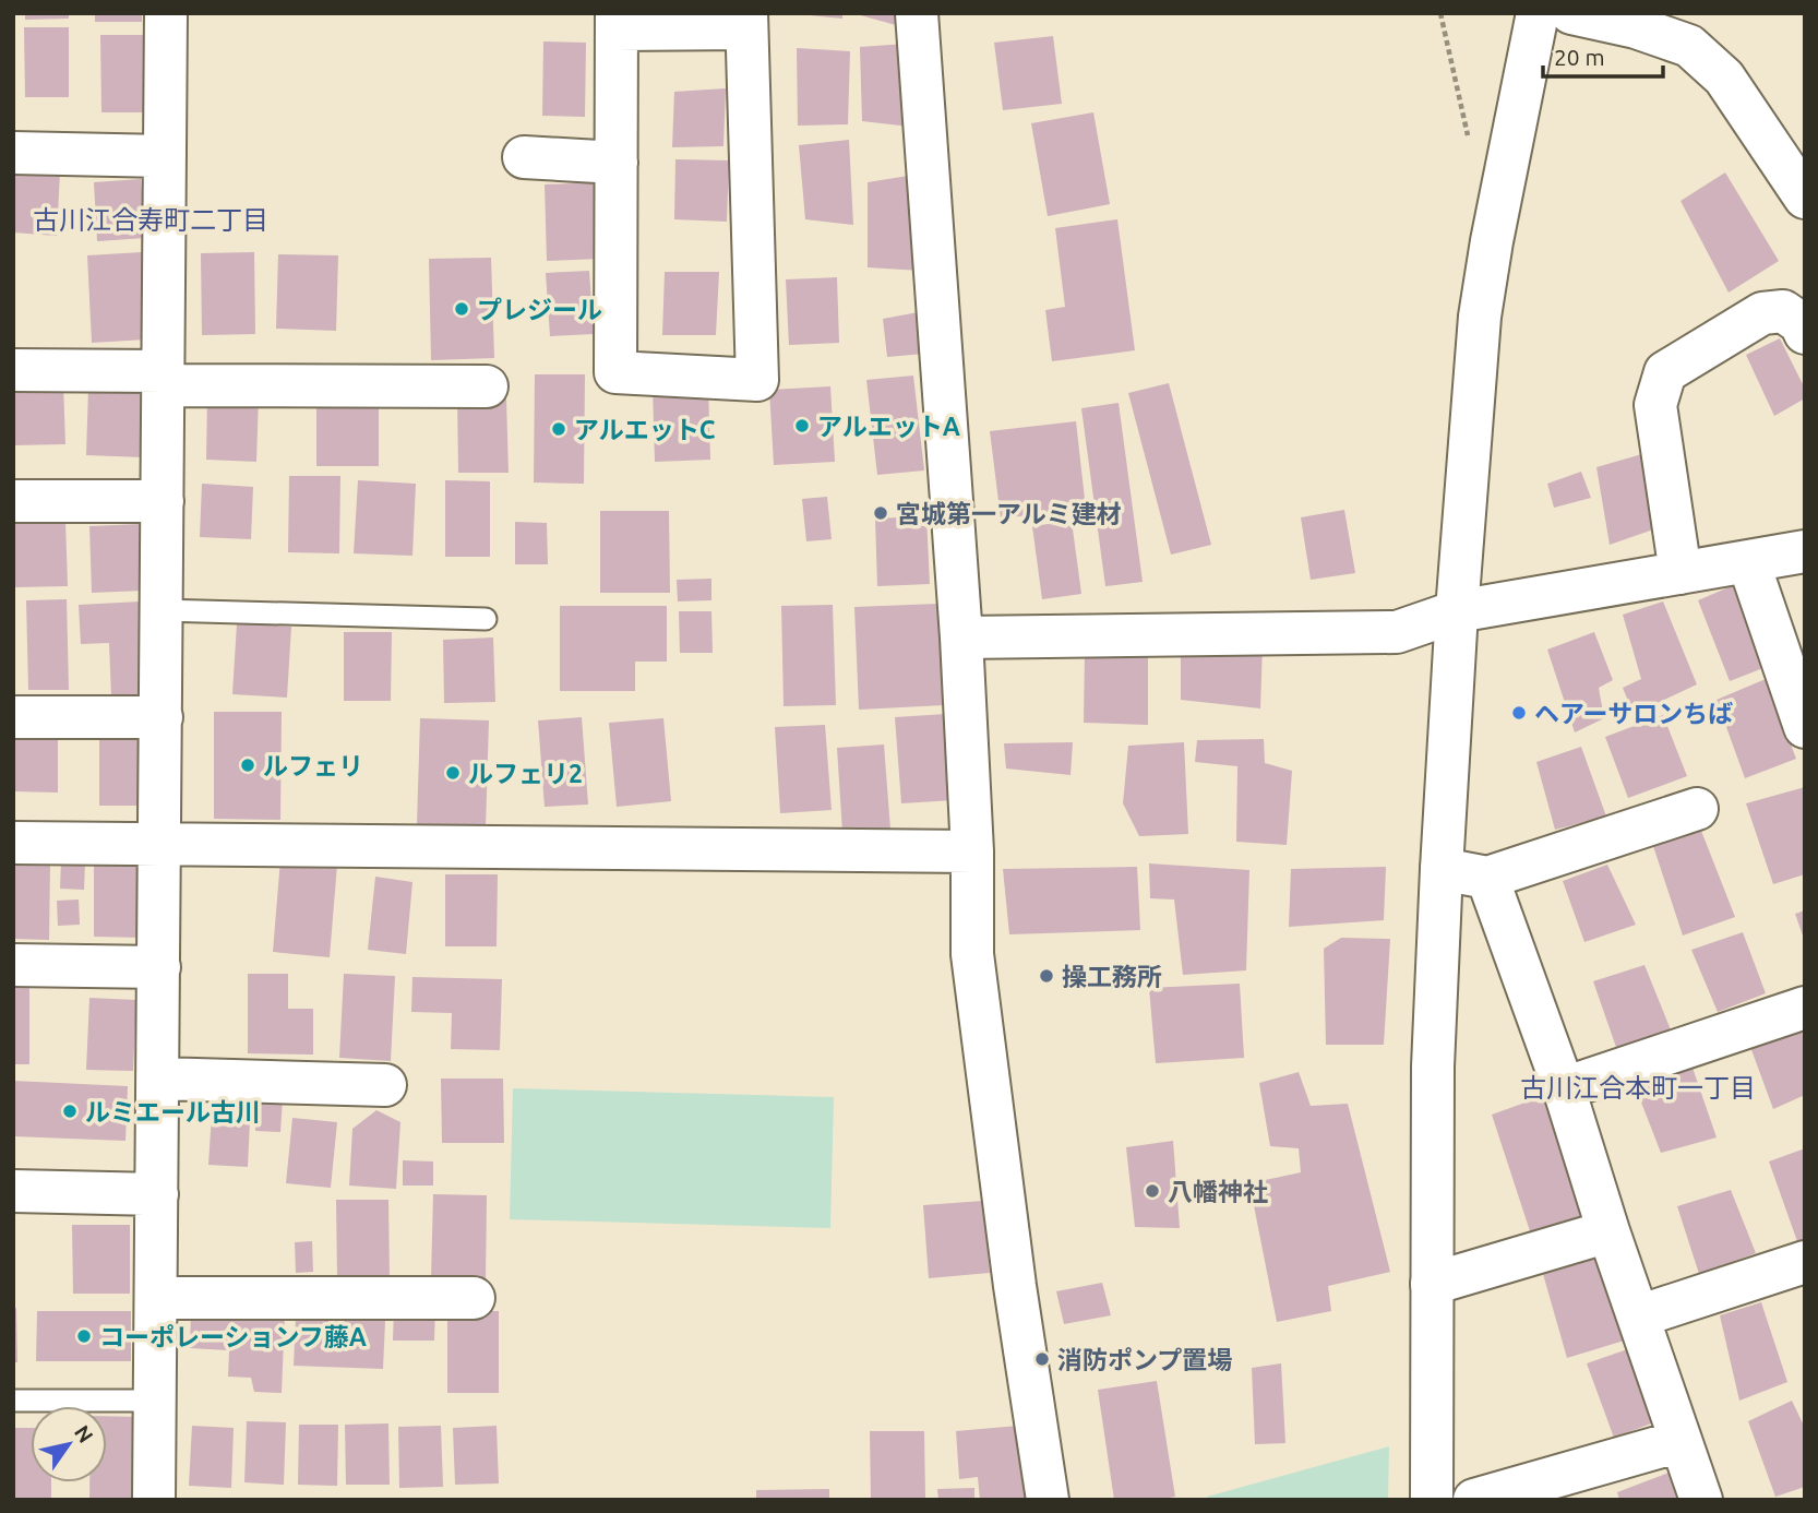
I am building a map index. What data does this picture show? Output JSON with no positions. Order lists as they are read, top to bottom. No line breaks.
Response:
{"districts":["古川江合寿町二丁目","古川江合本町一丁目"],"places":["プレジール","アルエットA","アルエットC","宮城第一アルミ建材","ヘアーサロンちば","ルフェリ","ルフェリ2","操工務所","ルミエール古川","八幡神社","コーポレーションフ藤A","消防ポンプ置場"],"scale_bar":"20 m","north":"top right"}
